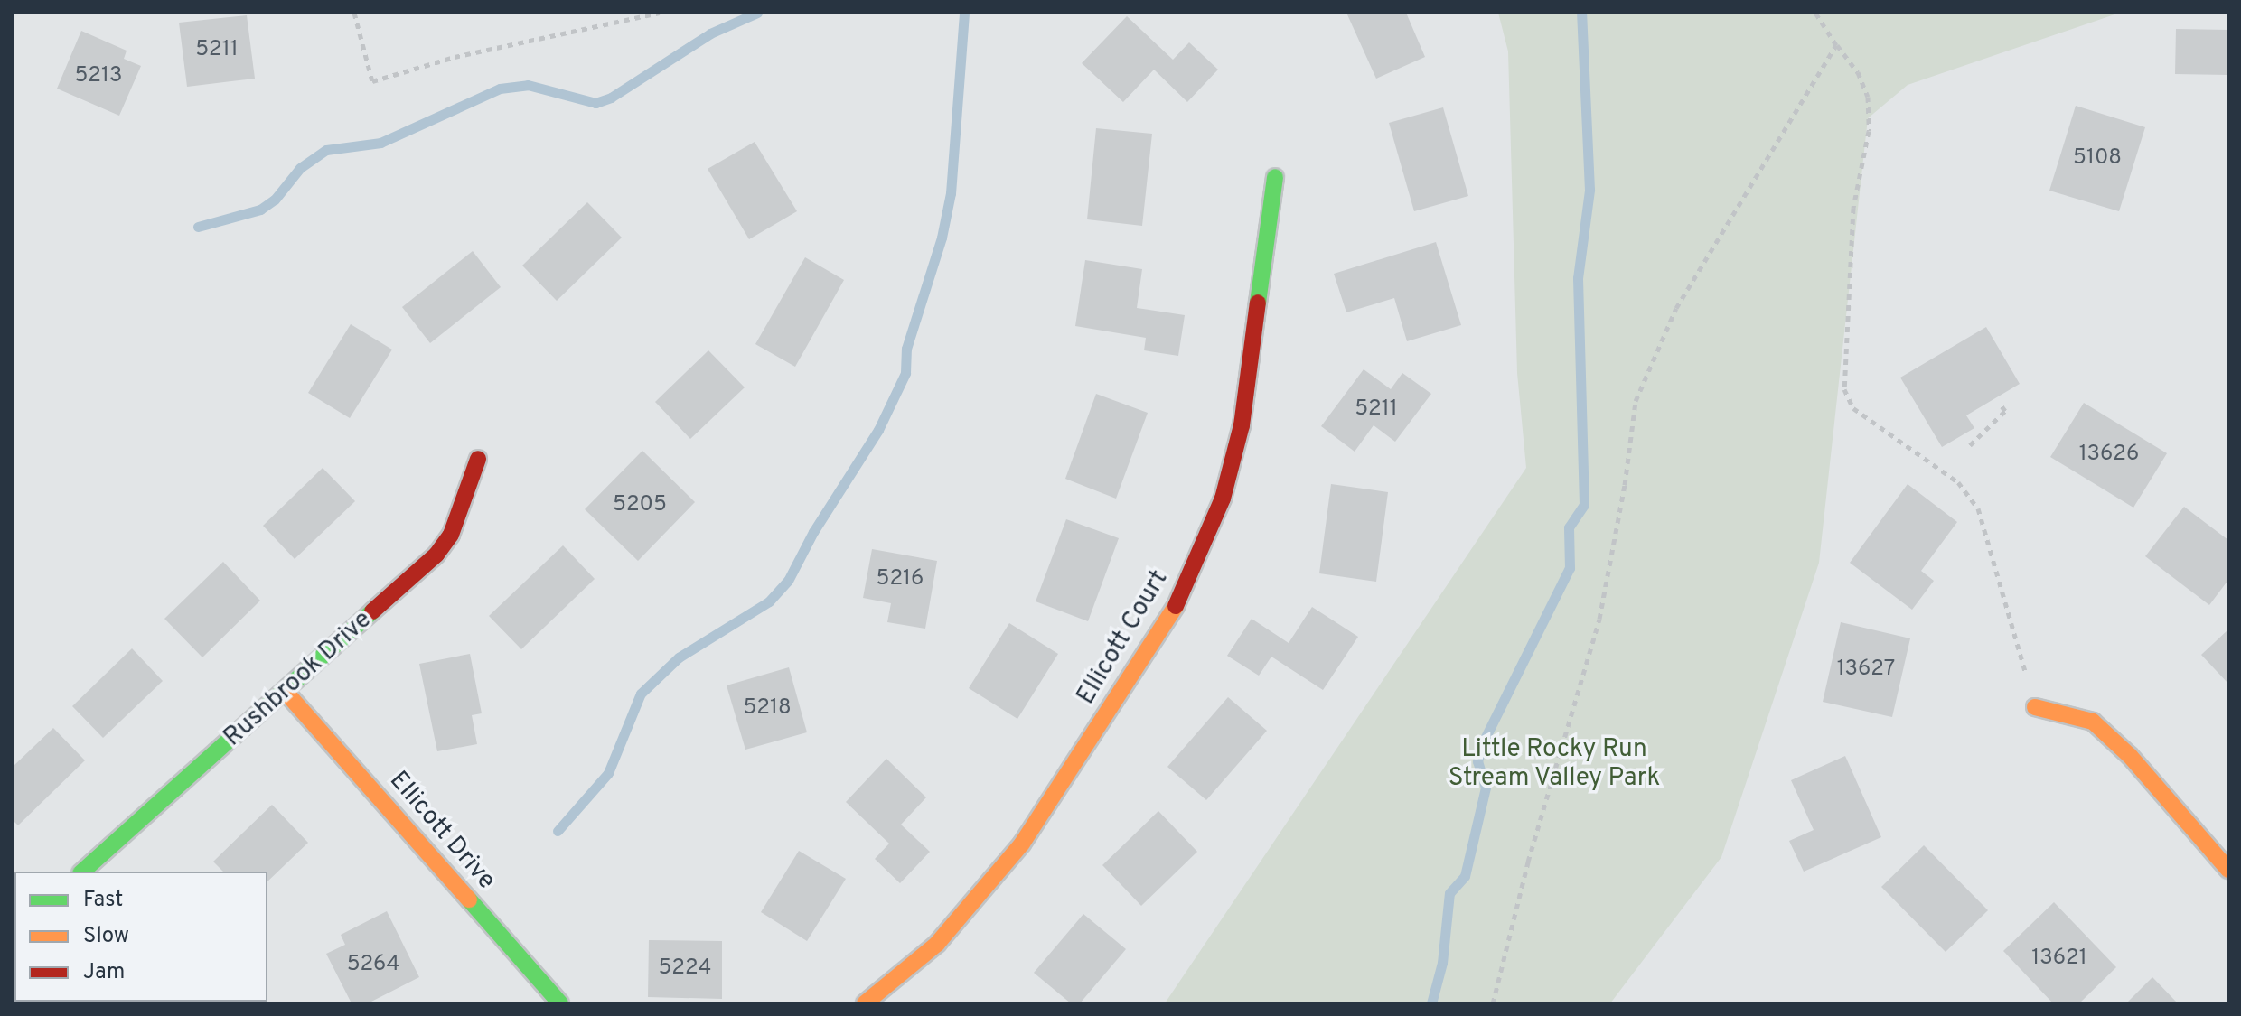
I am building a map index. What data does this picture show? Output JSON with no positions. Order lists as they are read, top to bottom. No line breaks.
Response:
{"streets":{"street":["Ellicott Court","Rushbrook Drive","Ellicott Drive"]},"crossings":[["Rushbrook Drive","Ellicott Drive"]],"parks":["Little Rocky Run Stream Valley Park"],"house_numbers":["5211","5213","5108","5211","13626","5205","5216","13627","5218","13621","5264","5224"],"legend":["Fast","Slow","Jam"]}
